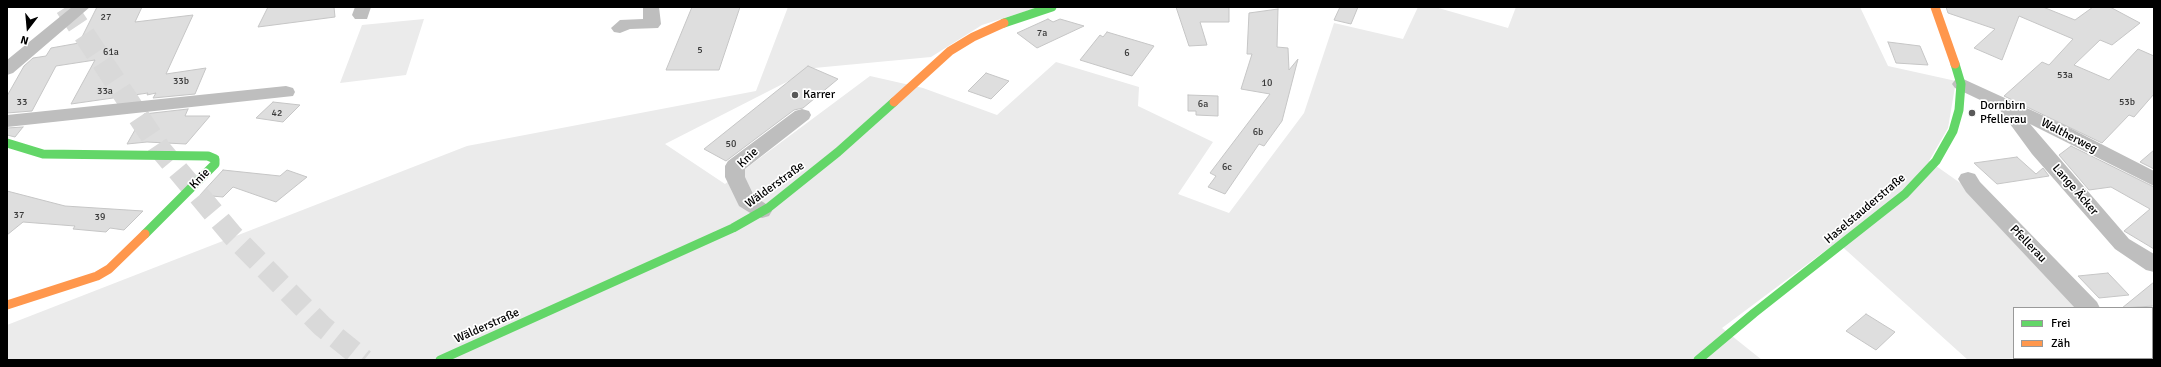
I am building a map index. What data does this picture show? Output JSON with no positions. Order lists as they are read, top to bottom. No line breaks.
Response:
{"streets":{"street":["Waltherweg","Knie","Wälderstraße","Lange Äcker","Haselstauderstraße","Pfellerau"]},"crossings":[["Waltherweg","Lange Äcker"],["Waltherweg","Haselstauderstraße"],["Knie","Wälderstraße"]],"places":["Karrer","Dornbirn Pfellerau"],"house_numbers":["27","7a","5","61a","6","53a","33b","10","33a","33","53b","6a","42","6b","50","6c","37","39"],"legend":["Frei","Zäh"],"north":"bottom"}
